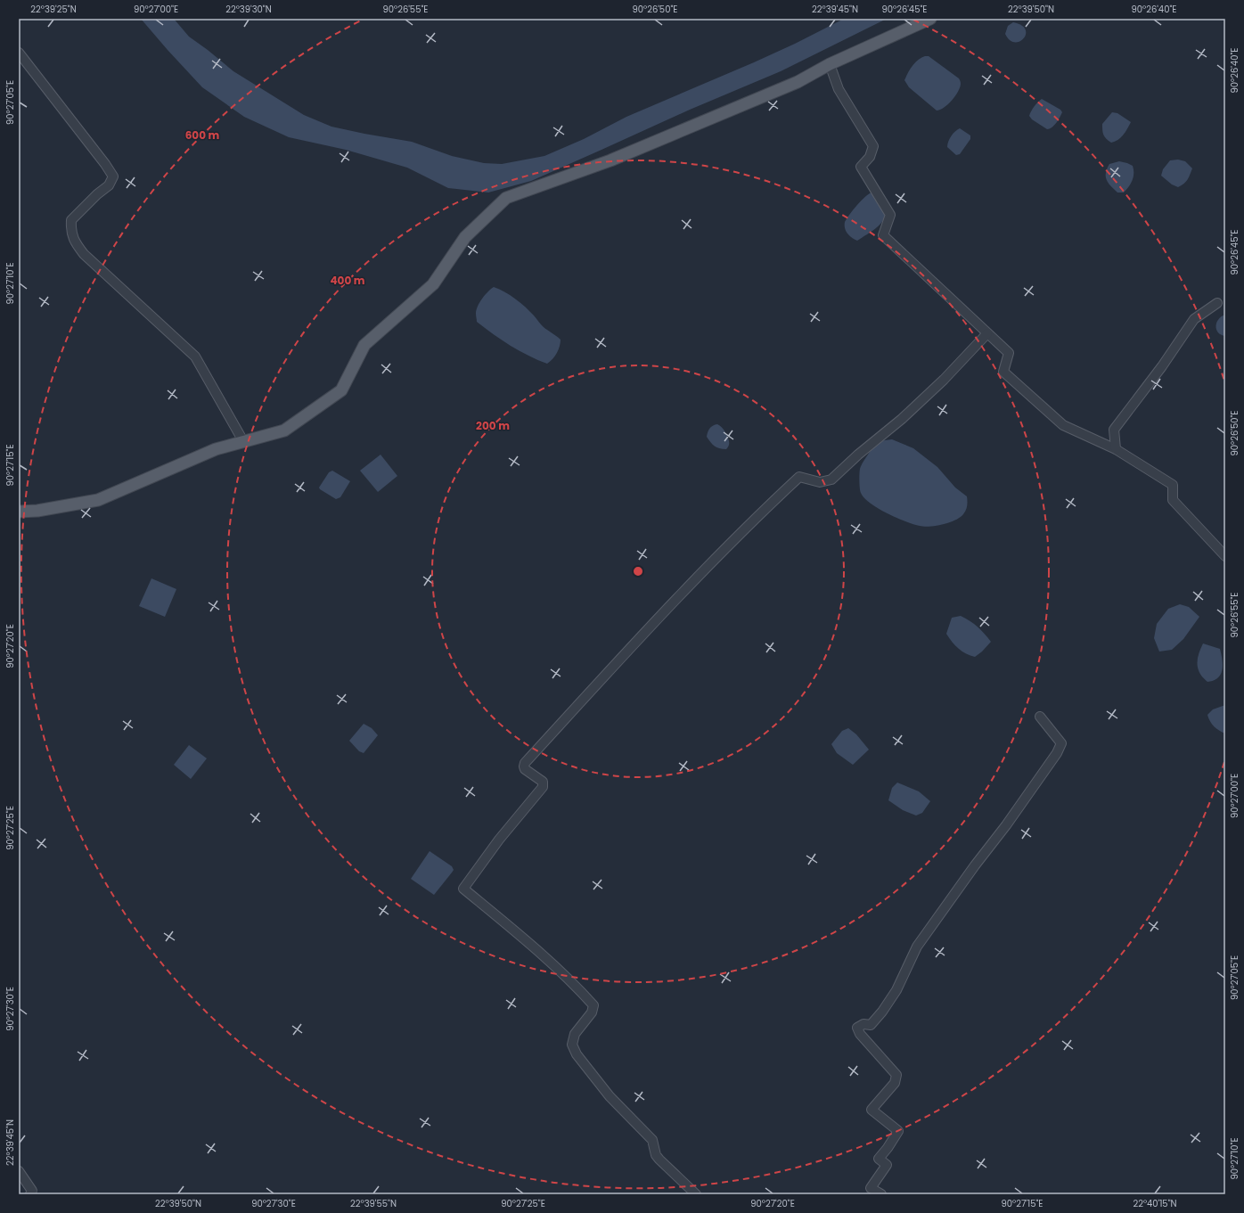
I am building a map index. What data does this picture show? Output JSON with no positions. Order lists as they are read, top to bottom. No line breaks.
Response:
{"coordinates":["22°39'25\"N","90°27'00\"E","22°39'30\"N","90°26'55\"E","90°26'50\"E","22°39'45\"N","90°26'45\"E","22°39'50\"N","90°26'40\"E","90°27'05\"E","90°27'10\"E","90°27'15\"E","90°27'20\"E","90°27'25\"E","90°27'30\"E","22°39'55\"N","22°40'15\"N"],"rings":["600 m","400 m","200 m"]}
